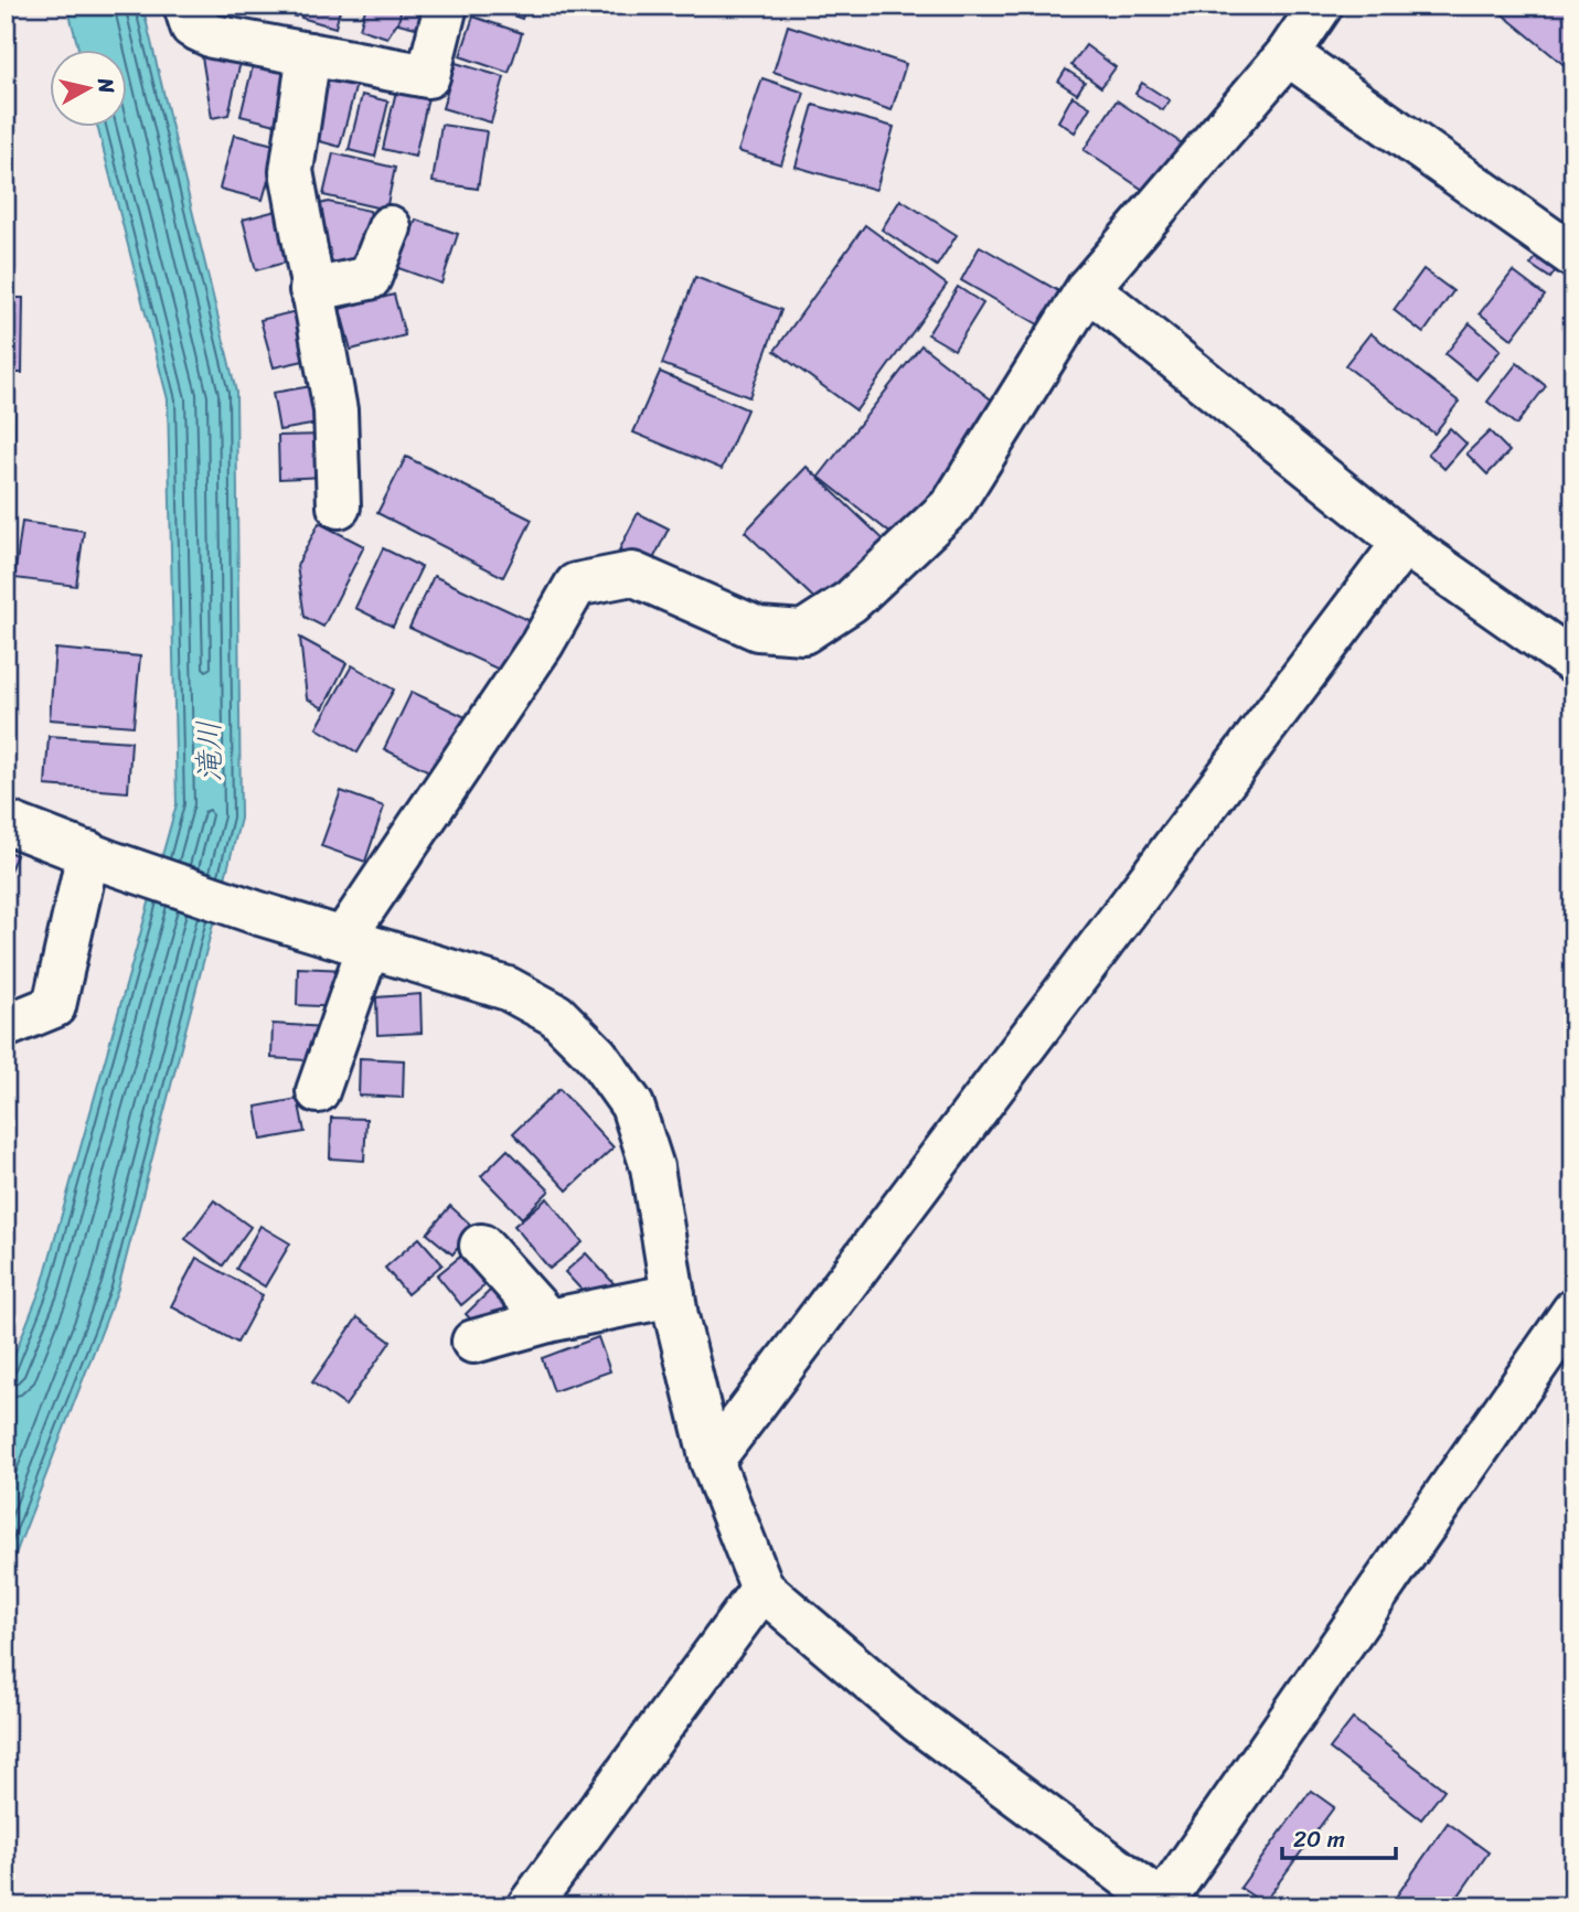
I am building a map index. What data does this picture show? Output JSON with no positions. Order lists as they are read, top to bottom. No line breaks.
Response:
{"water":["滝川"],"scale_bar":"20 m","north":"right"}
